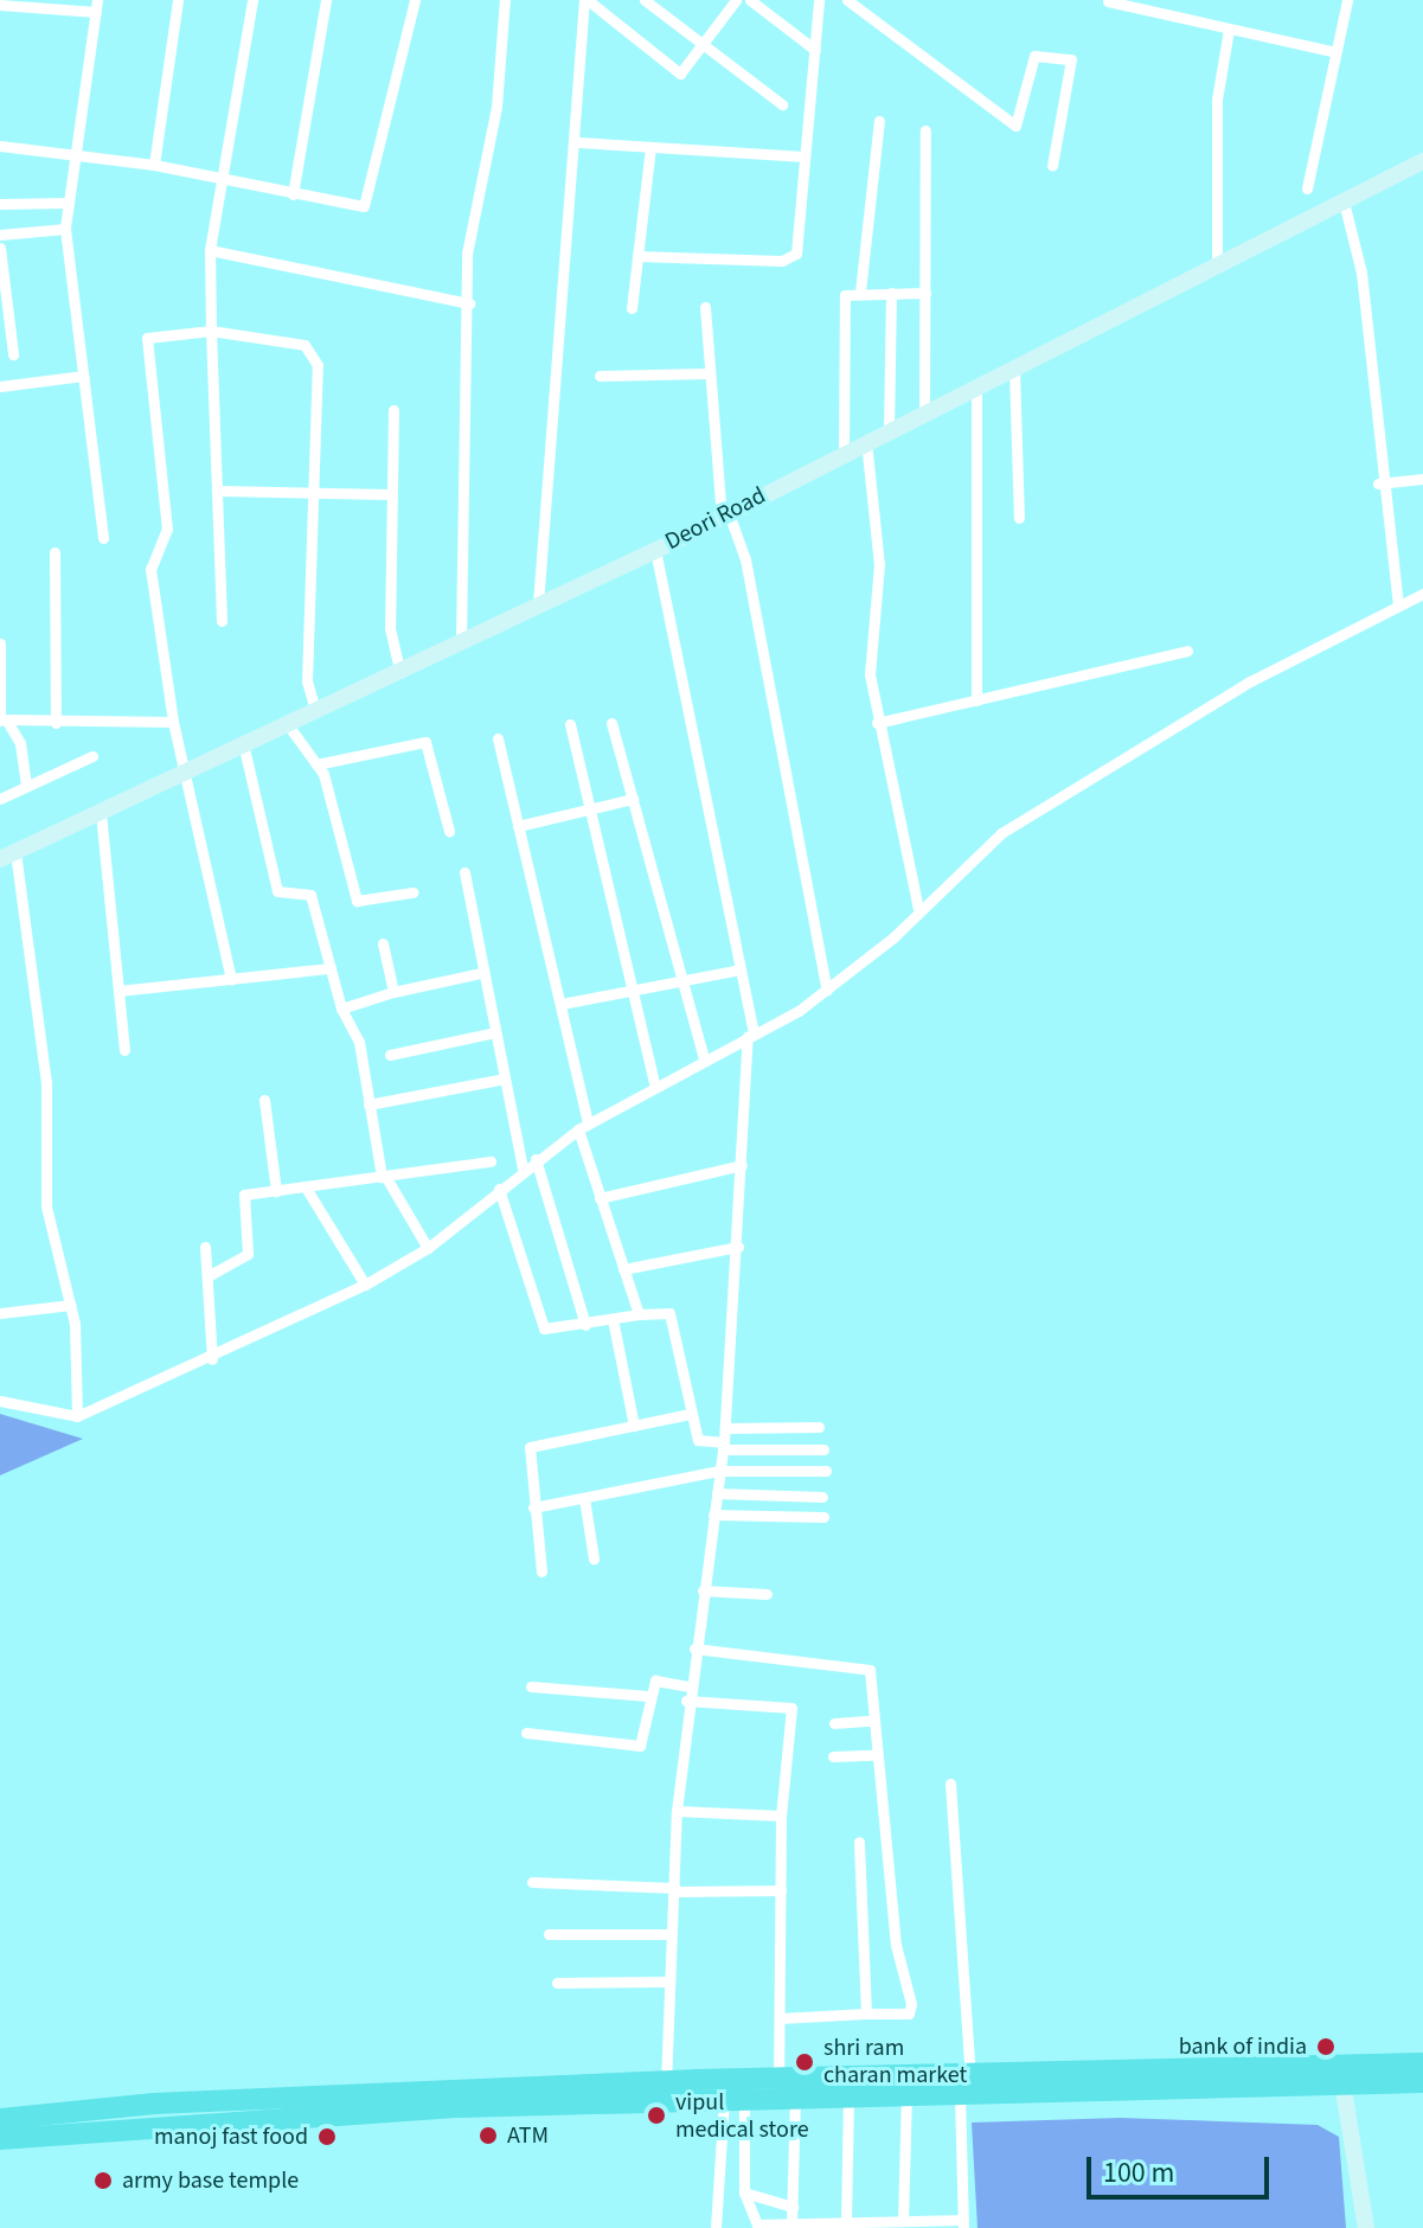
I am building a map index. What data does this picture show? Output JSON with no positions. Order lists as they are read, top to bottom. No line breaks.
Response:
{"streets":{"street":["Deori Road"]},"places":["bank of india","shri ram charan market","vipul medical store","ATM","manoj fast food","army base temple"],"scale_bar":"100 m"}
